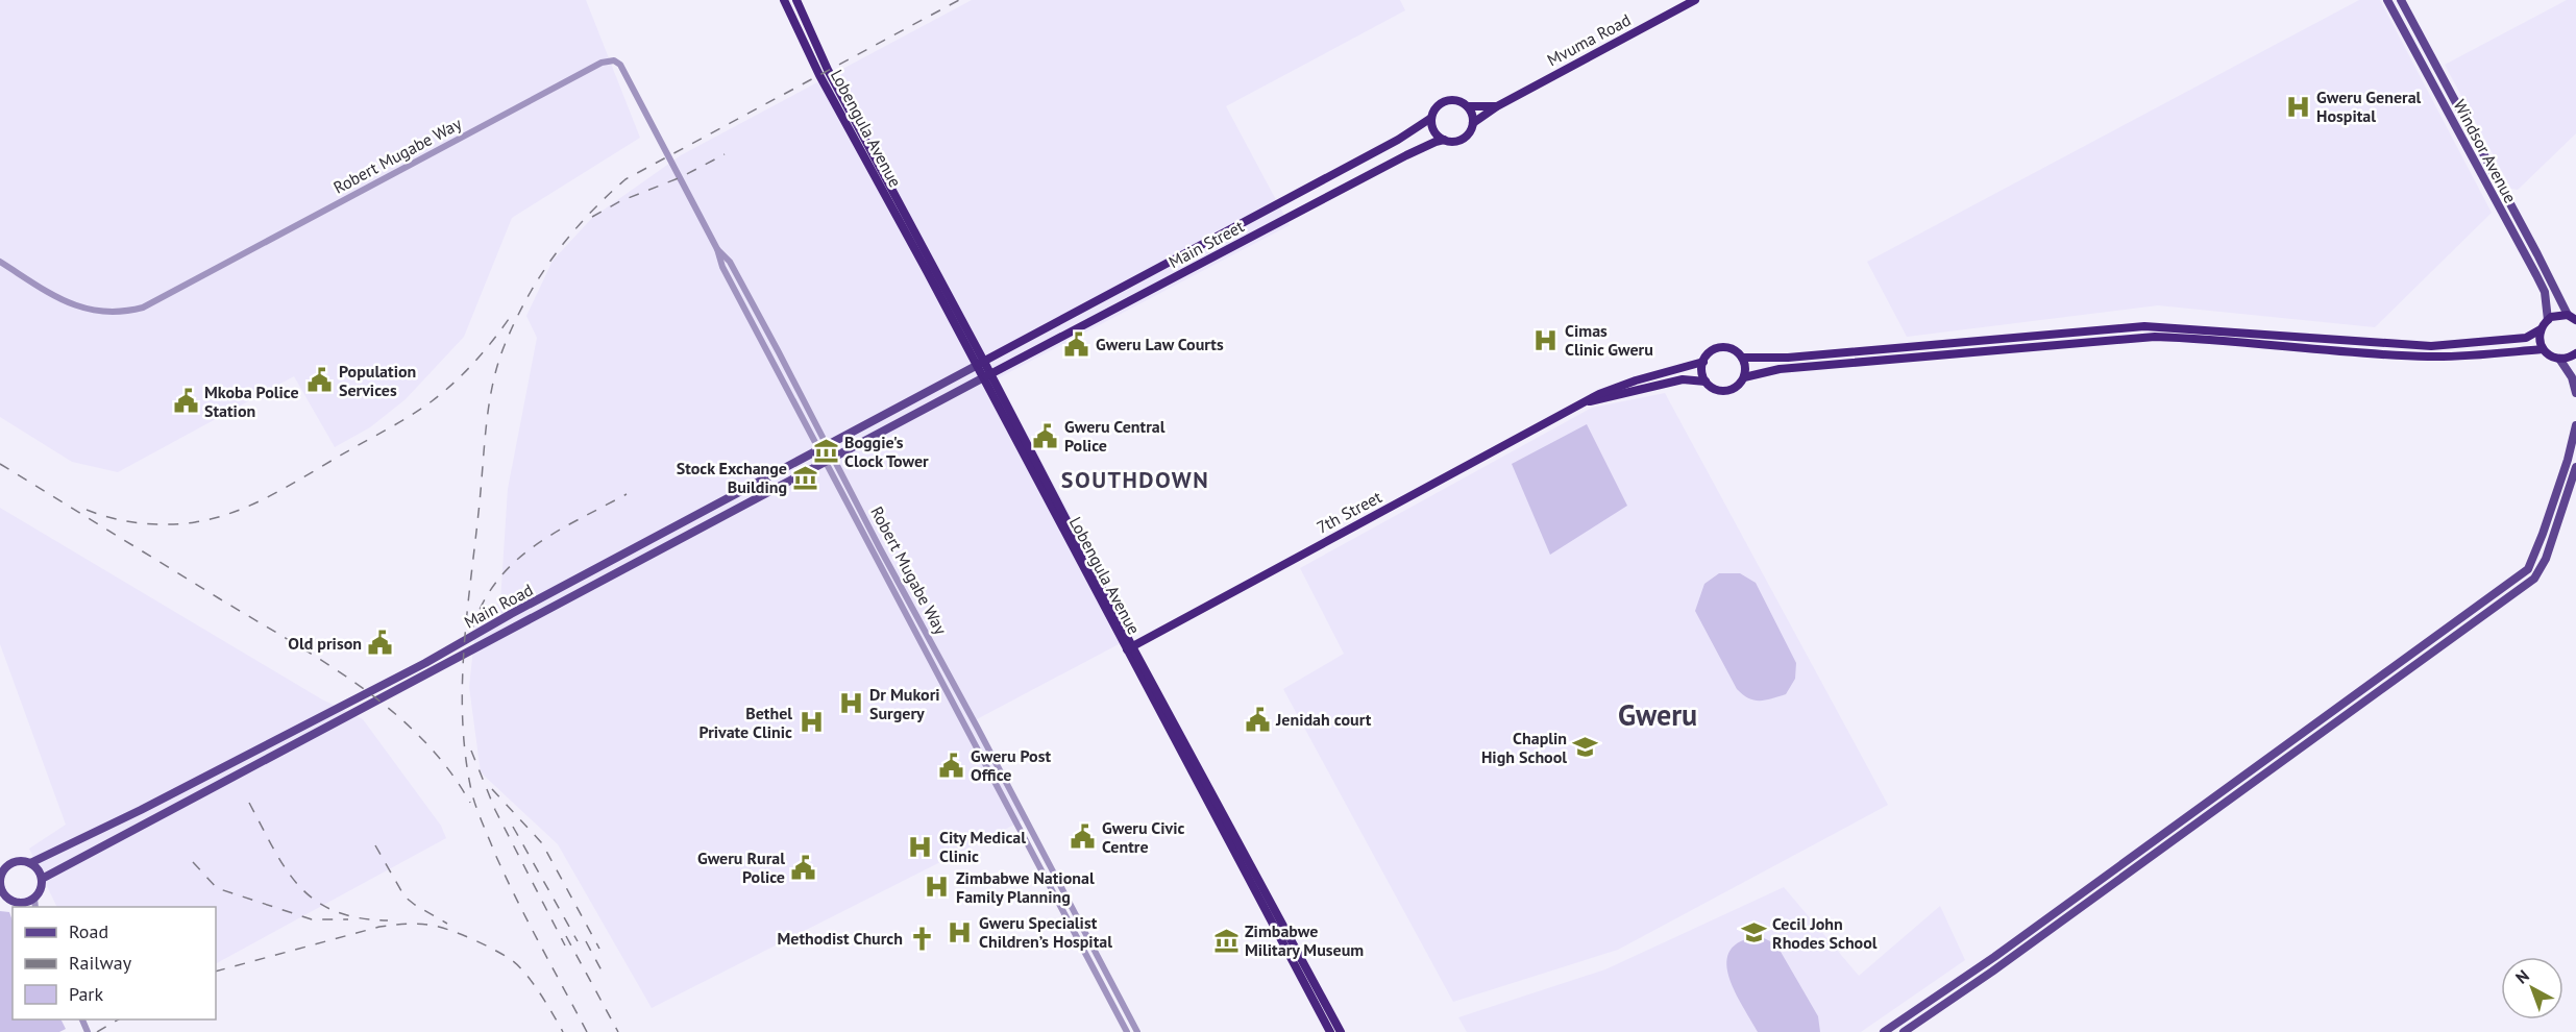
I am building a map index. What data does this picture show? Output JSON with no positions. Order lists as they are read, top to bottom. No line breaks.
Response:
{"streets":{"highway":["Mvuma Road","Lobengula Avenue","Main Street","7th Street"],"main road":["Windsor Avenue","Main Road"],"street":["Robert Mugabe Way"]},"crossings":[["Mvuma Road","Main Street"],["Lobengula Avenue","Main Street"],["Lobengula Avenue","7th Street"],["Lobengula Avenue","Main Road"],["Robert Mugabe Way","Main Road"],["Main Street","Main Road"]],"districts":["SOUTHDOWN","Gweru"],"places":{"hospital":["Gweru General Hospital","Cimas Clinic Gweru","Dr Mukori Surgery","Bethel Private Clinic","City Medical Clinic","Zimbabwe National Family Planning","Gweru Specialist Children’s Hospital"],"public building":["Gweru Law Courts","Population Services","Mkoba Police Station","Gweru Central Police","Old prison","Jenidah court","Gweru Post Office","Gweru Civic Centre","Gweru Rural Police"],"museum":["Boggie's Clock Tower","Stock Exchange Building","Zimbabwe Military Museum"],"school or university":["Chaplin High School","Cecil John Rhodes School"],"church":["Methodist Church"]},"legend":["Road","Railway","Park"],"north":"top left"}
